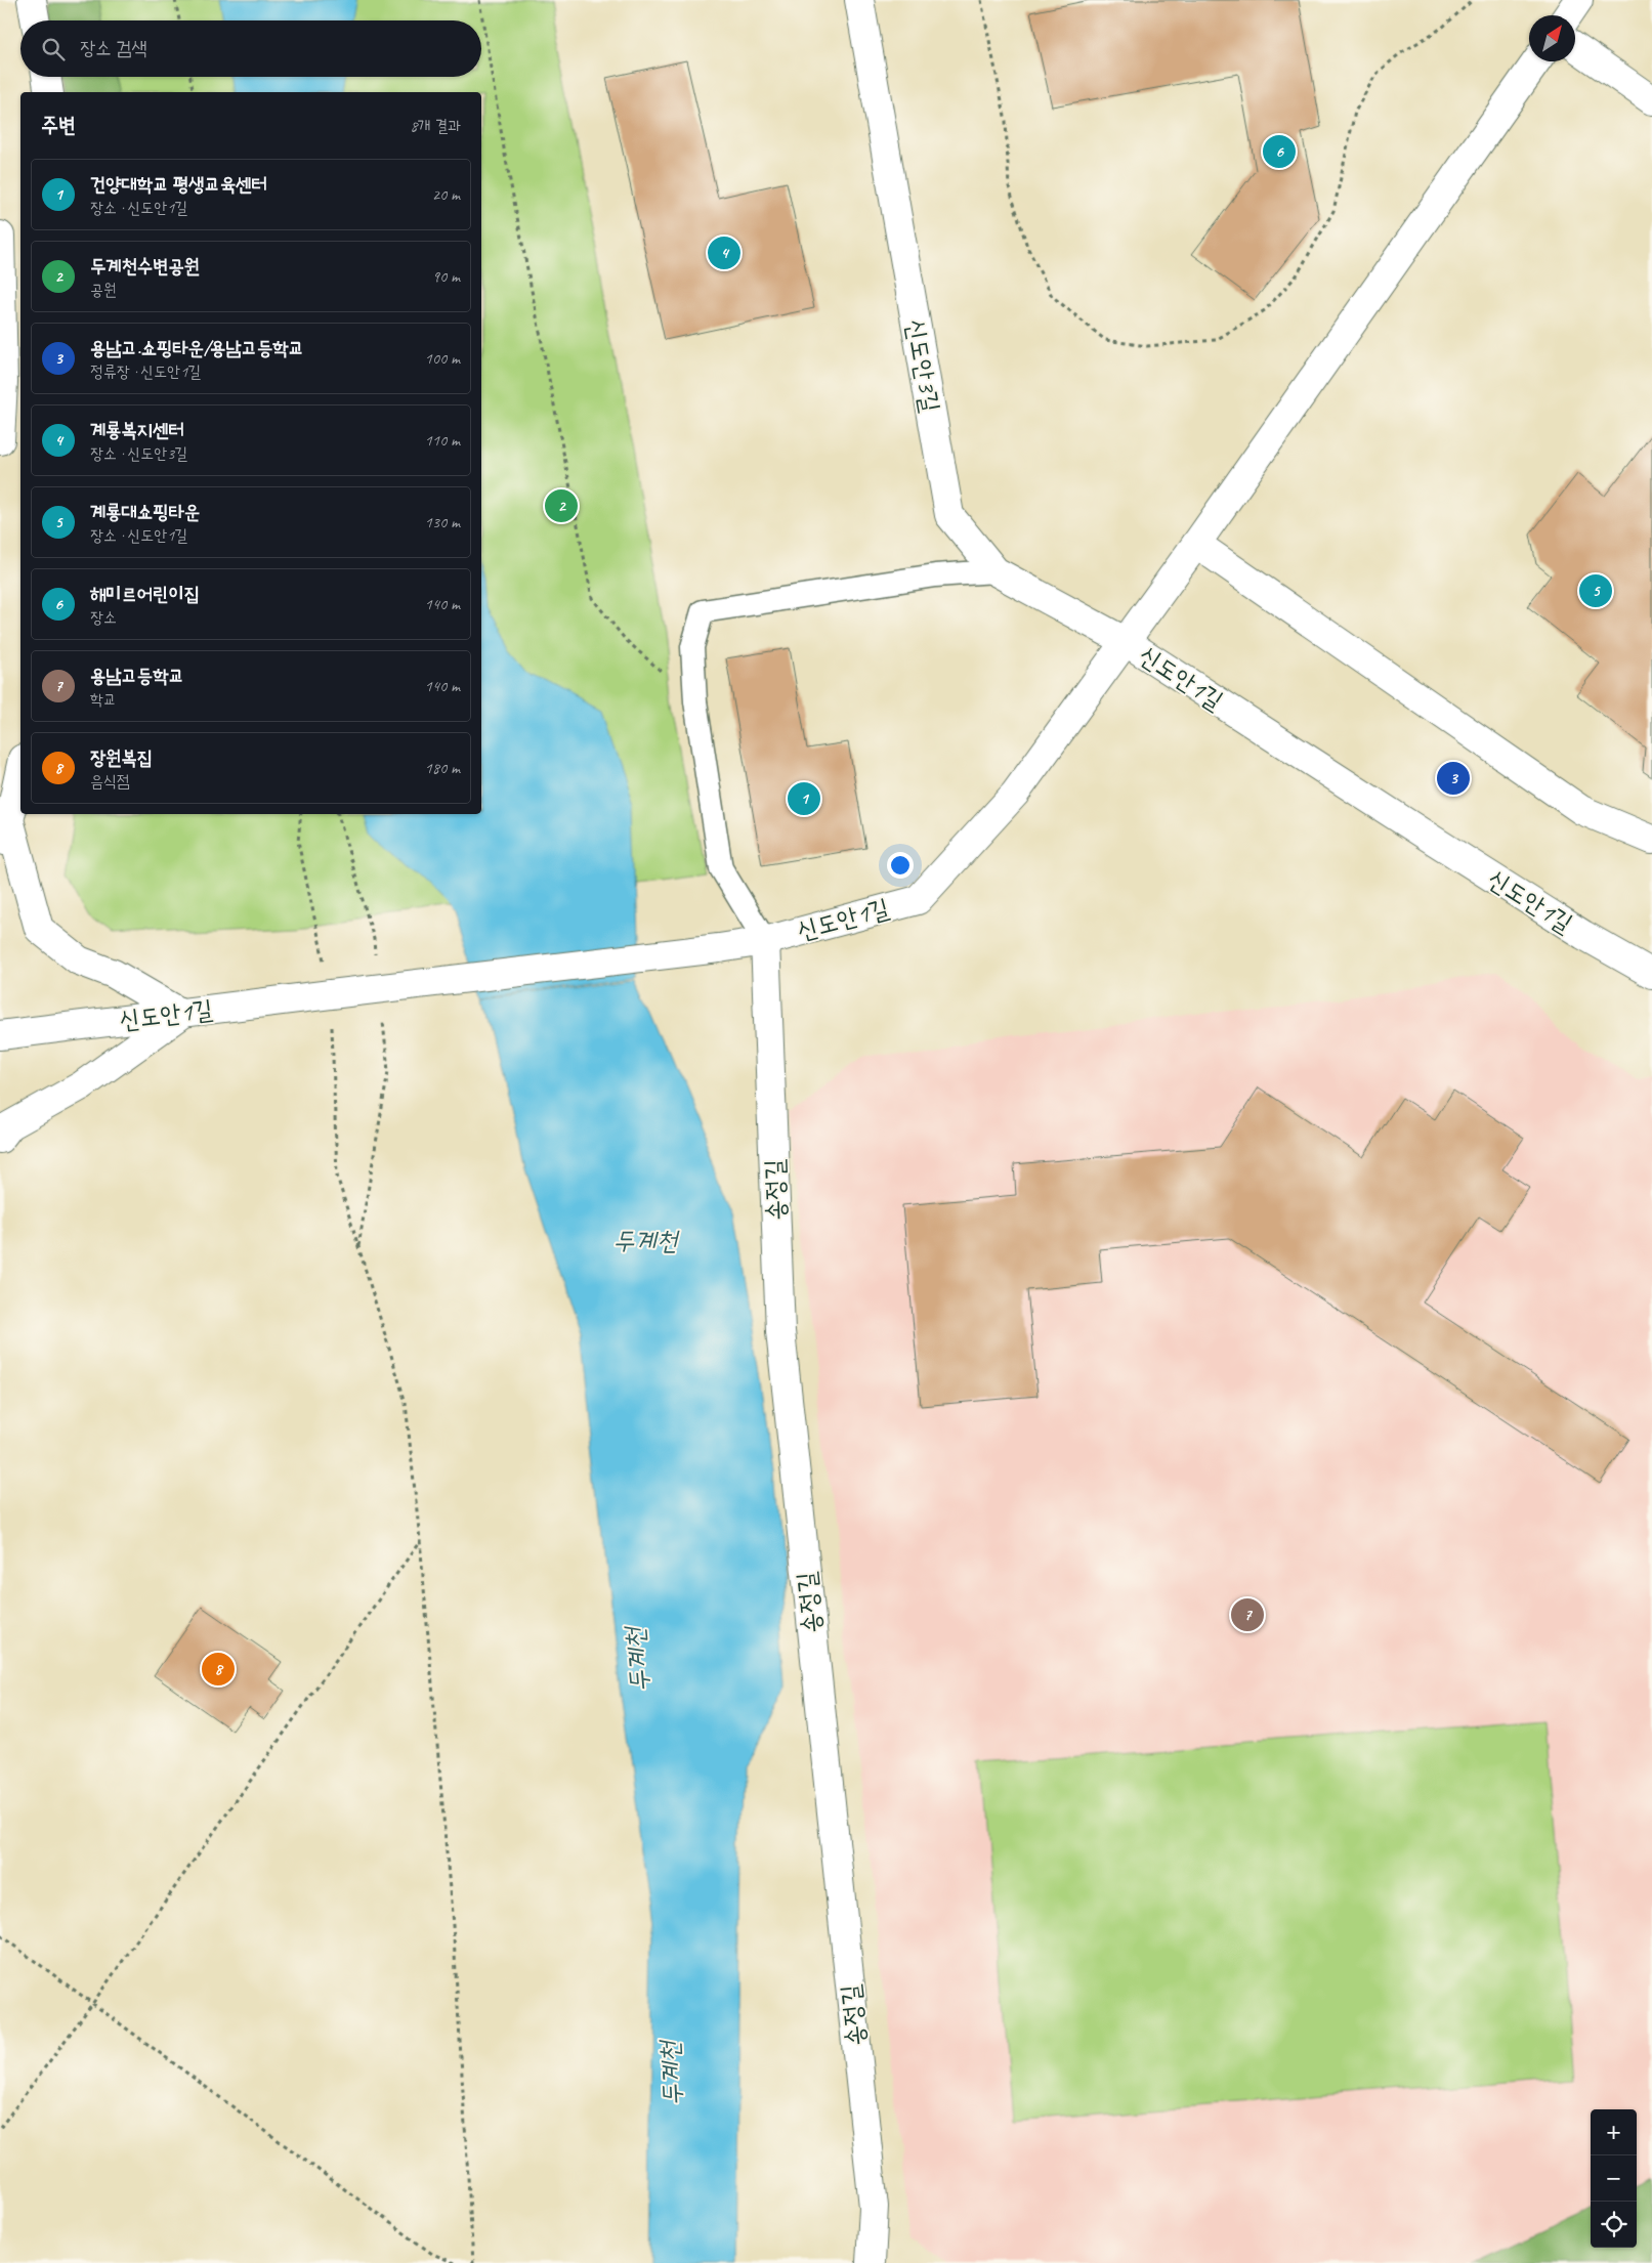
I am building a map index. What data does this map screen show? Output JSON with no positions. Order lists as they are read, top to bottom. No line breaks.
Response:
{"streets":{"street":["신도안3길","신도안1길","송정길"]},"crossings":[["신도안3길","신도안1길"],["신도안1길","송정길"]],"water":["두계천"],"north":"top right","page":{"search":"장소 검색","heading":["주변","8개 결과"],"pins":["6","4","2","5","3","1","7","8"],"list":[{"mark":"1","name":"건양대학교 평생교육센터","note":"장소 · 신도안1길","value":"20 m"},{"mark":"2","name":"두계천수변공원","note":"공원","value":"90 m"},{"mark":"3","name":"용남고.쇼핑타운/용남고등학교","note":"정류장 · 신도안1길","value":"100 m"},{"mark":"4","name":"계룡복지센터","note":"장소 · 신도안3길","value":"110 m"},{"mark":"5","name":"계룡대쇼핑타운","note":"장소 · 신도안1길","value":"130 m"},{"mark":"6","name":"해미르어린이집","note":"장소","value":"140 m"},{"mark":"7","name":"용남고등학교","note":"학교","value":"140 m"},{"mark":"8","name":"장원복집","note":"음식점","value":"180 m"}],"map_buttons":["+","−"]}}
